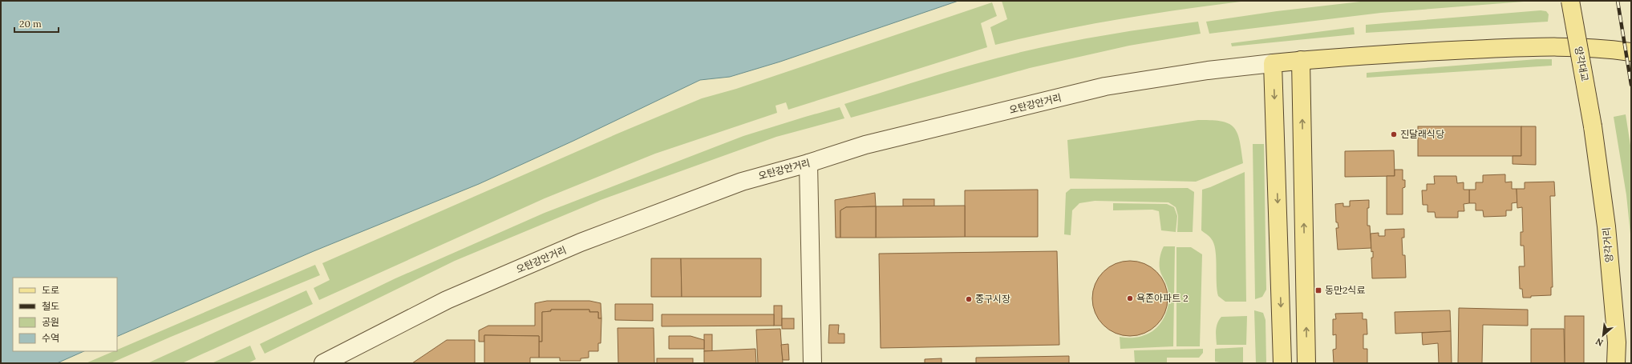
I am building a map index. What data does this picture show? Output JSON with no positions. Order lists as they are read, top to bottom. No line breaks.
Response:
{"streets":{"main road":["양각대교","오탄강안거리","양각거리"]},"crossings":[["양각대교","양각거리"]],"places":{"other":["진달래식당","욕존아파트 2","중구시장"],"transit":["동만2식료"]},"legend":["도로","철도","공원","수역"],"scale_bar":"20 m","north":"bottom left"}
